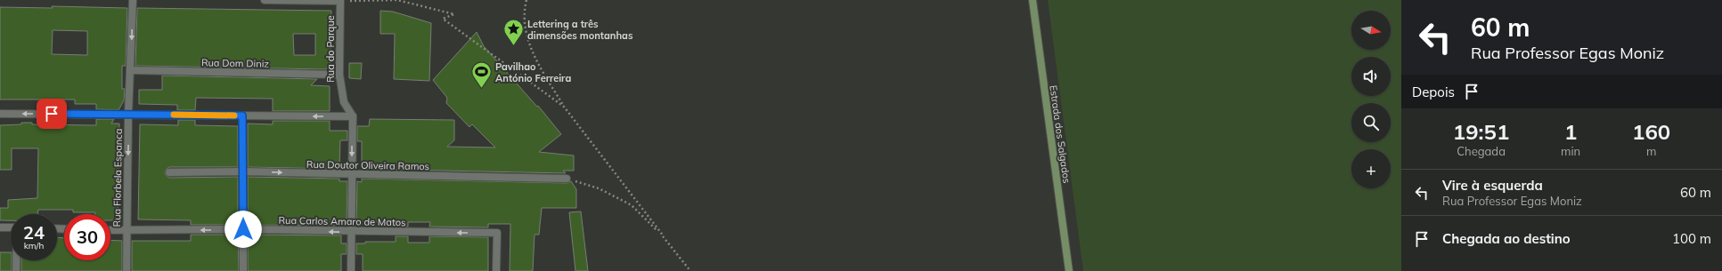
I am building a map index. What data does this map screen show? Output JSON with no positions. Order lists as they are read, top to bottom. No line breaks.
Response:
{"streets":{"main road":["Estrada dos Salgados"],"street":["Rua do Parque","Rua Dom Diniz","Rua Doutor Oliveira Ramos","Rua Florbela Espanca","Rua Carlos Amaro de Matos"]},"crossings":[["Rua do Parque","Rua Dom Diniz"],["Rua Dom Diniz","Rua Florbela Espanca"],["Rua Florbela Espanca","Rua Carlos Amaro de Matos"]],"one_way":["Rua Florbela Espanca","Rua Carlos Amaro de Matos"],"places":{"place":["Lettering a três dimensões montanhas"],"sports":["Pavilhao António Ferreira"]},"north":"right","page":{"turn":["60 m","Rua Professor Egas Moniz"],"map_buttons":"+","then":"Depois","eta":["19:51","Chegada","1","min","160","m"],"list":[{"name":"Vire à esquerda","note":"Rua Professor Egas Moniz","value":"60 m"},{"name":"Chegada ao destino","value":"100 m"}],"speed":"24 km/h","limit":"30"}}
